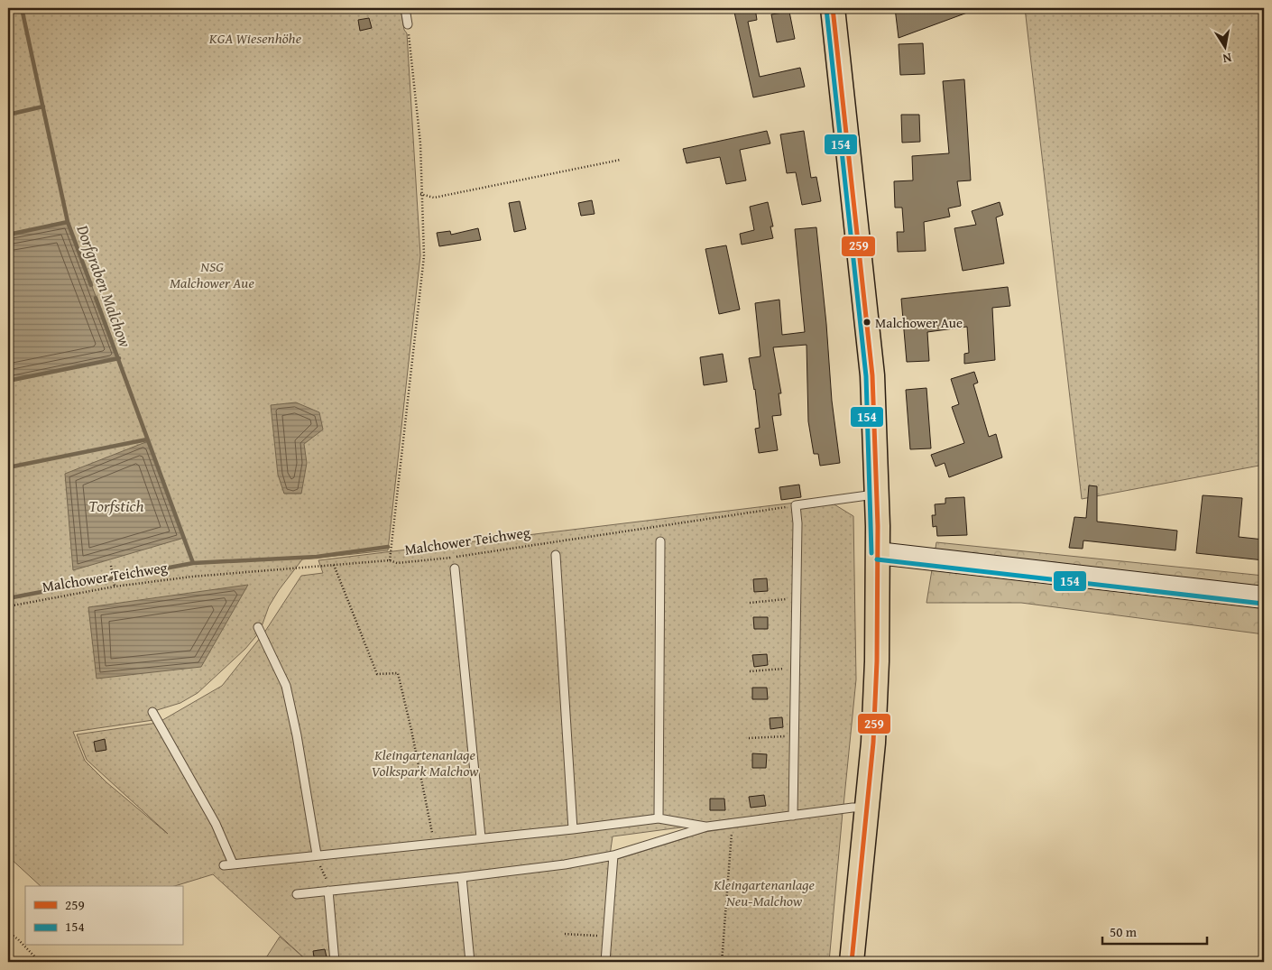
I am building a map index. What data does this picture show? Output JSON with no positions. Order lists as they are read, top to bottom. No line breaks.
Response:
{"streets":{"path":["Malchower Teichweg"]},"water":["Dorfgraben Malchow","Torfstich"],"parks":["KGA Wiesenhöhe","NSG Malchower Aue","Kleingartenanlage Volkspark Malchow","Kleingartenanlage Neu-Malchow"],"places":["Malchower Aue"],"lines":["transit line 259","transit line 154"],"legend":["259","154"],"scale_bar":"50 m","north":"bottom"}
